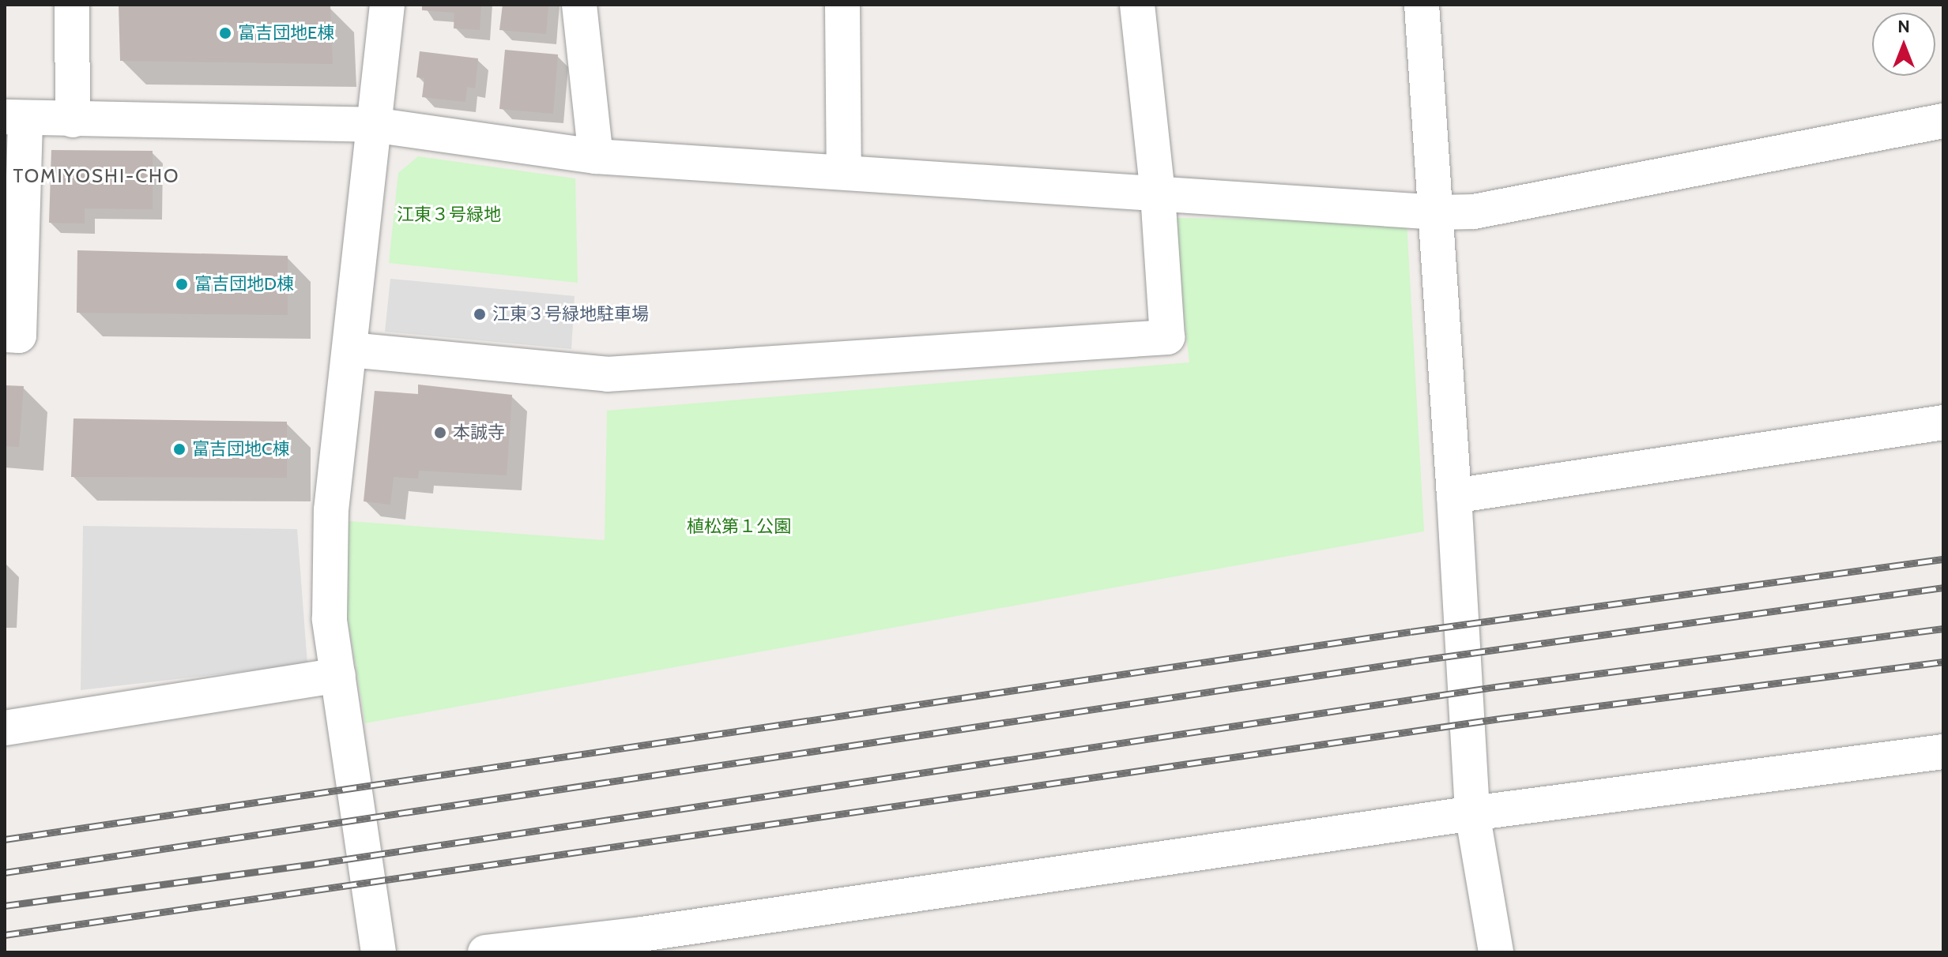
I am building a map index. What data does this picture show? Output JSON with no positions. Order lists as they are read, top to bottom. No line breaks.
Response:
{"districts":["TOMIYOSHI-CHO"],"parks":["江東３号緑地","植松第１公園"],"places":["富吉団地E棟","富吉団地D棟","江東３号緑地駐車場","本誠寺","富吉団地C棟"],"north":"top"}
